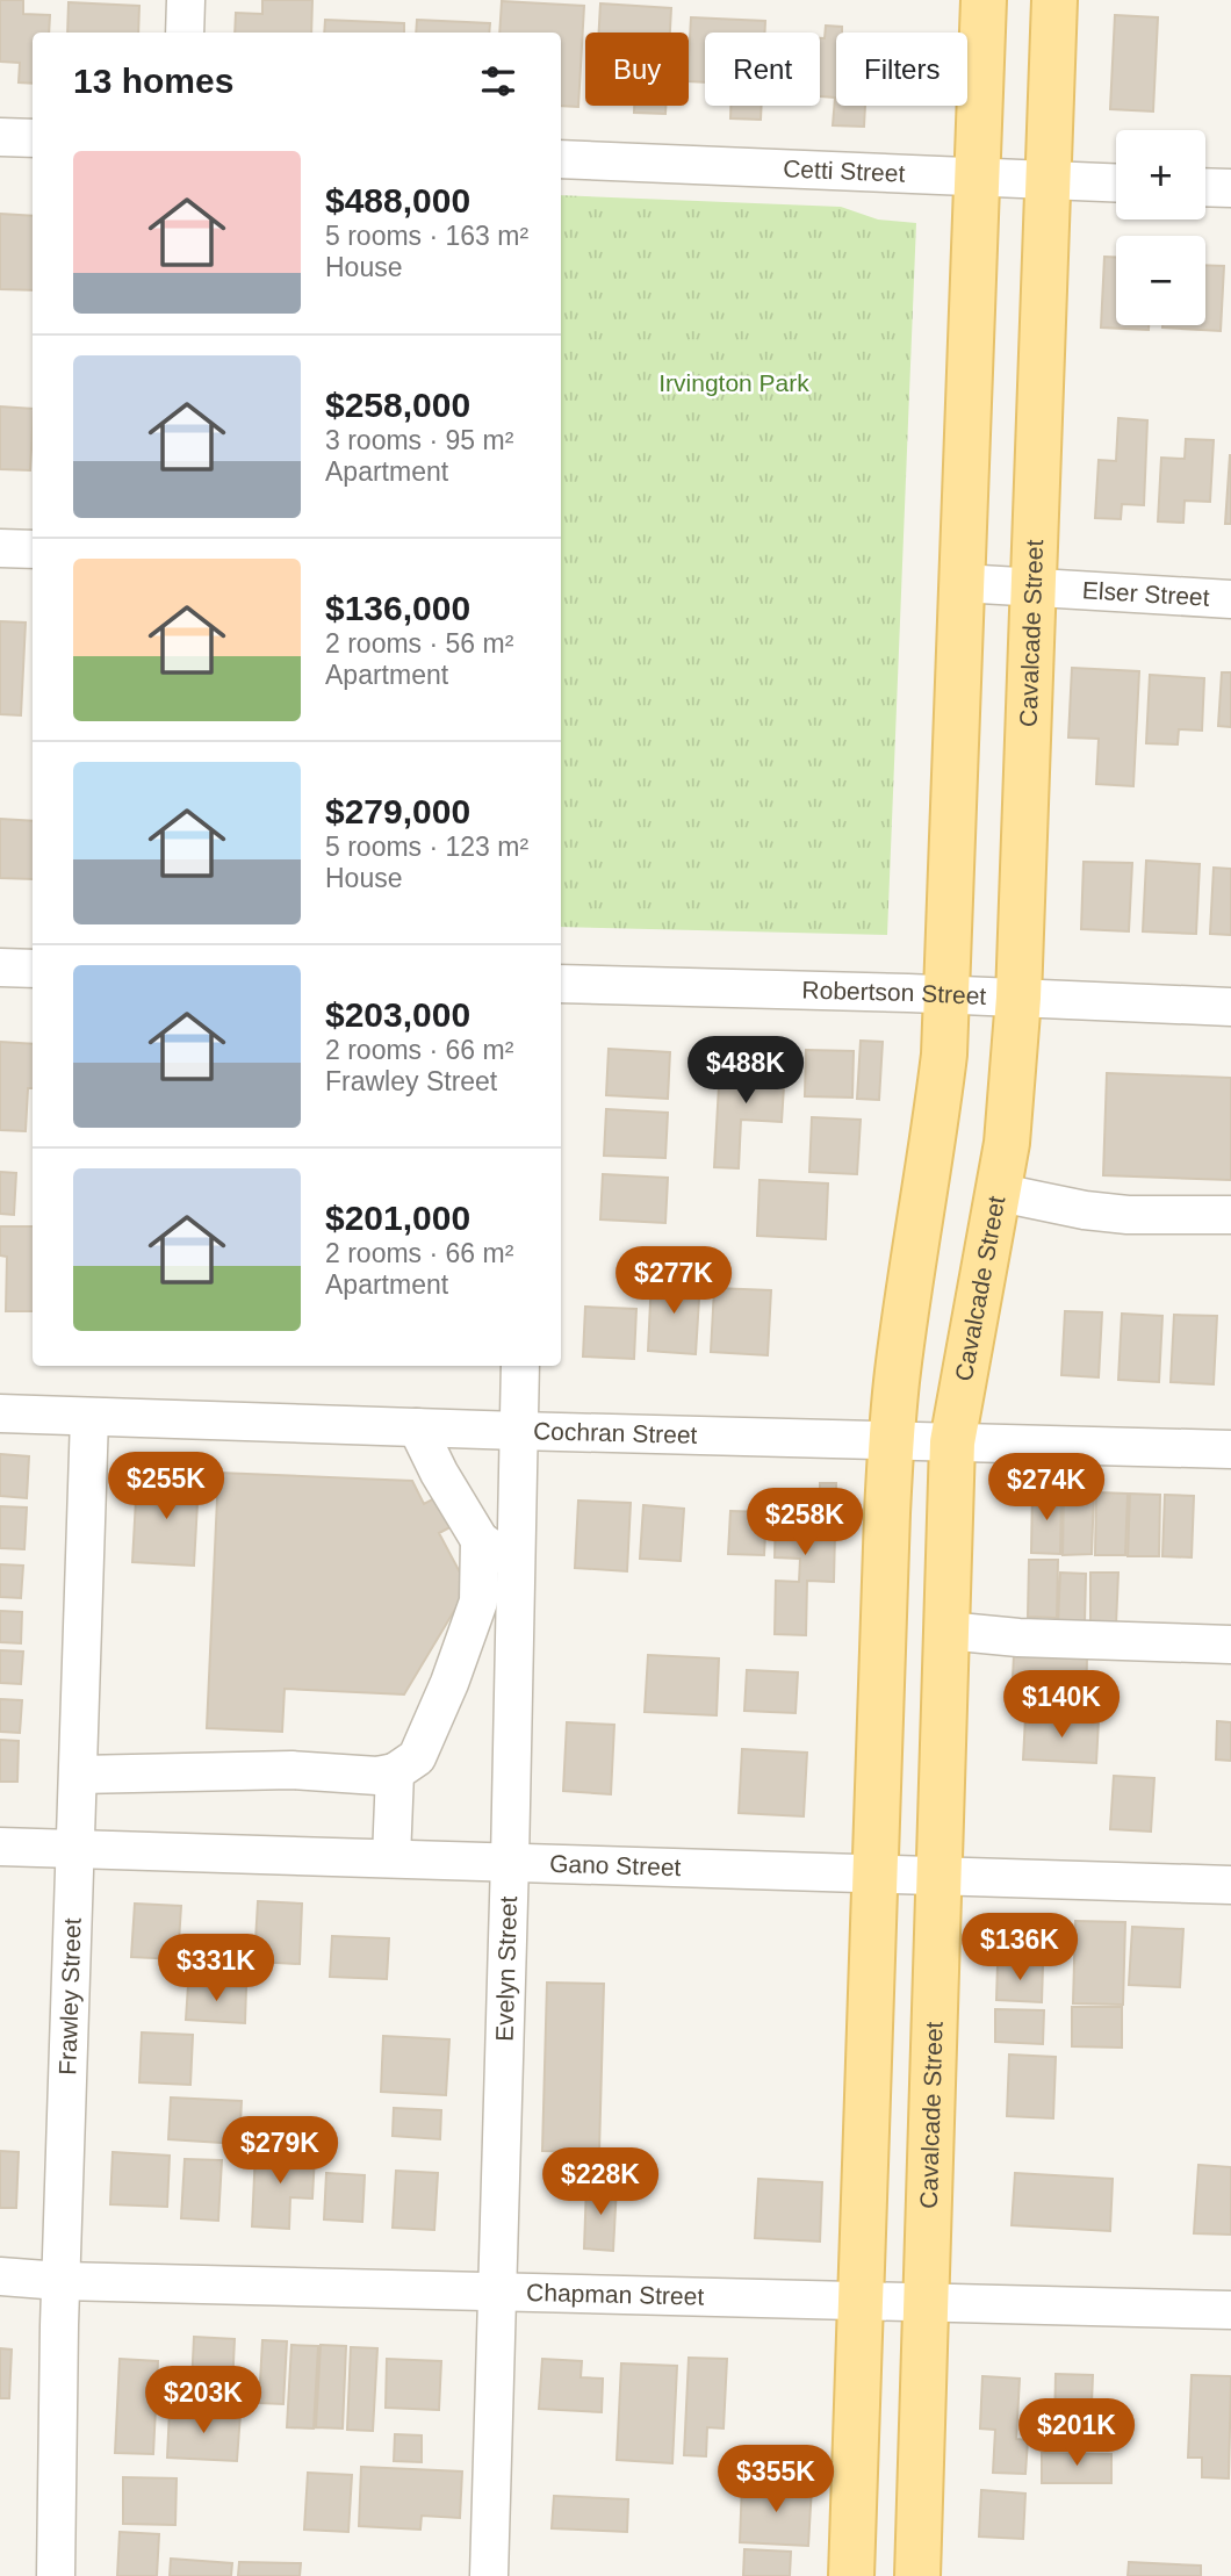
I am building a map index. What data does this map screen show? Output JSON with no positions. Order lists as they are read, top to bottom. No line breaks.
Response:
{"streets":{"main road":["Cavalcade Street"],"street":["Cetti Street","Elser Street","Robertson Street","Cochran Street","Gano Street","Evelyn Street","Frawley Street","Chapman Street"]},"crossings":[["Cetti Street","Cavalcade Street"],["Elser Street","Cavalcade Street"],["Cavalcade Street","Robertson Street"],["Cavalcade Street","Cochran Street"],["Cavalcade Street","Gano Street"],["Cavalcade Street","Chapman Street"],["Cochran Street","Evelyn Street"],["Cochran Street","Frawley Street"],["Gano Street","Evelyn Street"],["Gano Street","Frawley Street"],["Evelyn Street","Chapman Street"],["Frawley Street","Chapman Street"]],"parks":["Irvington Park"],"page":{"chip":["Buy","Rent","Filters"],"heading":"13 homes","map_buttons":["+","−"],"list":[{"name":"$488,000","note":"5 rooms · 163 m² · House"},{"name":"$258,000","note":"3 rooms · 95 m² · Apartment"},{"name":"$136,000","note":"2 rooms · 56 m² · Apartment"},{"name":"$279,000","note":"5 rooms · 123 m² · House"},{"name":"$203,000","note":"2 rooms · 66 m² · Frawley Street"},{"name":"$201,000","note":"2 rooms · 66 m² · Apartment"}],"price":["$488K","$277K","$255K","$274K","$258K","$140K","$136K","$331K","$279K","$228K","$203K","$201K","$355K"]}}
